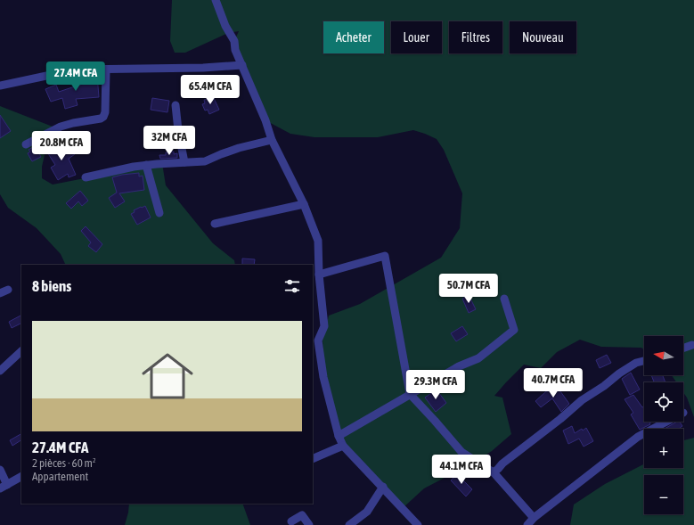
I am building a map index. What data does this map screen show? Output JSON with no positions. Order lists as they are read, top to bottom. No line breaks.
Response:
{"north":"left","page":{"chip":["Acheter","Louer","Filtres","Nouveau"],"price":["27.4M CFA","65.4M CFA","32M CFA","20.8M CFA","50.7M CFA","40.7M CFA","29.3M CFA","44.1M CFA"],"heading":"8 biens","list":[{"name":"27.4M CFA","note":"2 pièces · 60 m² · Appartement"}],"map_buttons":["+","−"]}}
